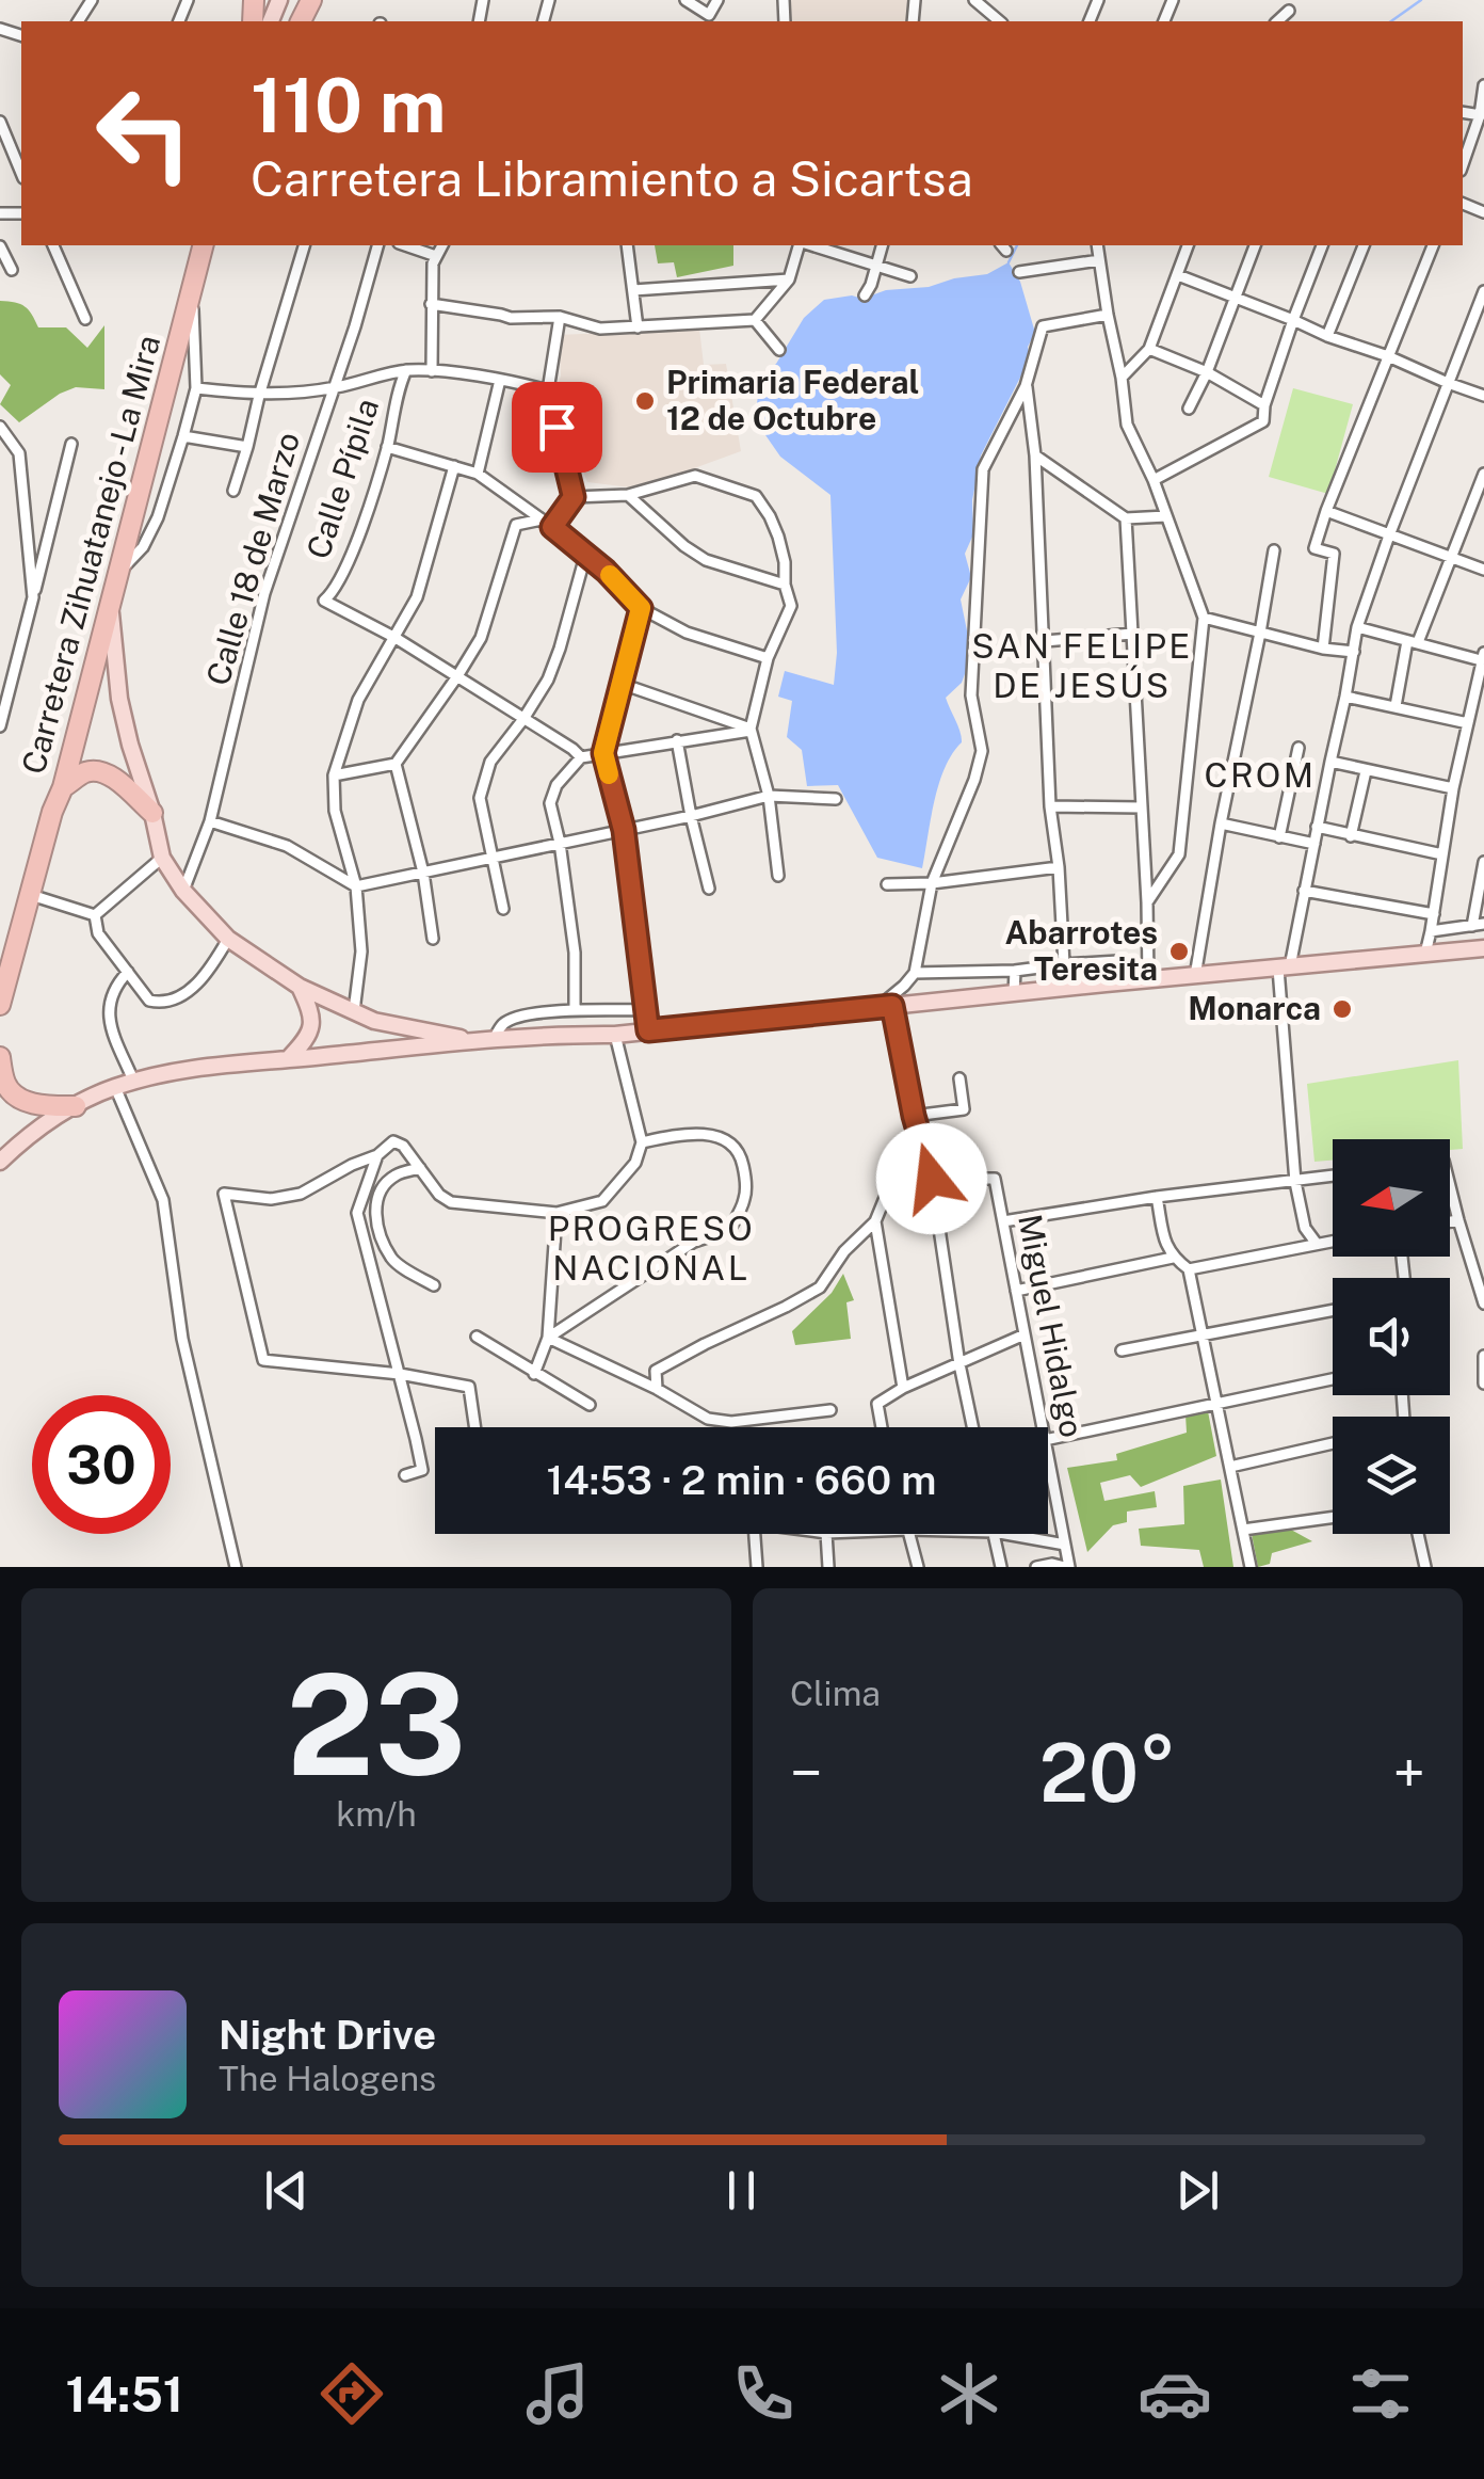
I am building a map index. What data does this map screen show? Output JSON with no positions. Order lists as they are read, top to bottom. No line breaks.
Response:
{"streets":{"highway":["Carretera Zihuatanejo - La Mira"],"street":["Calle Pípila","Calle 18 de Marzo","Miguel Hidalgo"]},"districts":["SAN FELIPE DE JESÚS","CROM","PROGRESO NACIONAL"],"places":["Primaria Federal 12 de Octubre","Abarrotes Teresita","Monarca"],"north":"left","page":{"turn":["110 m","Carretera Libramiento a Sicartsa"],"limit":"30","trip":"14:53 · 2 min · 660 m","tile":[["23","km/h"],"Clima"],"heat":["−","20°","+"],"song":["Night Drive","The Halogens"],"tabs":"14:51"}}
